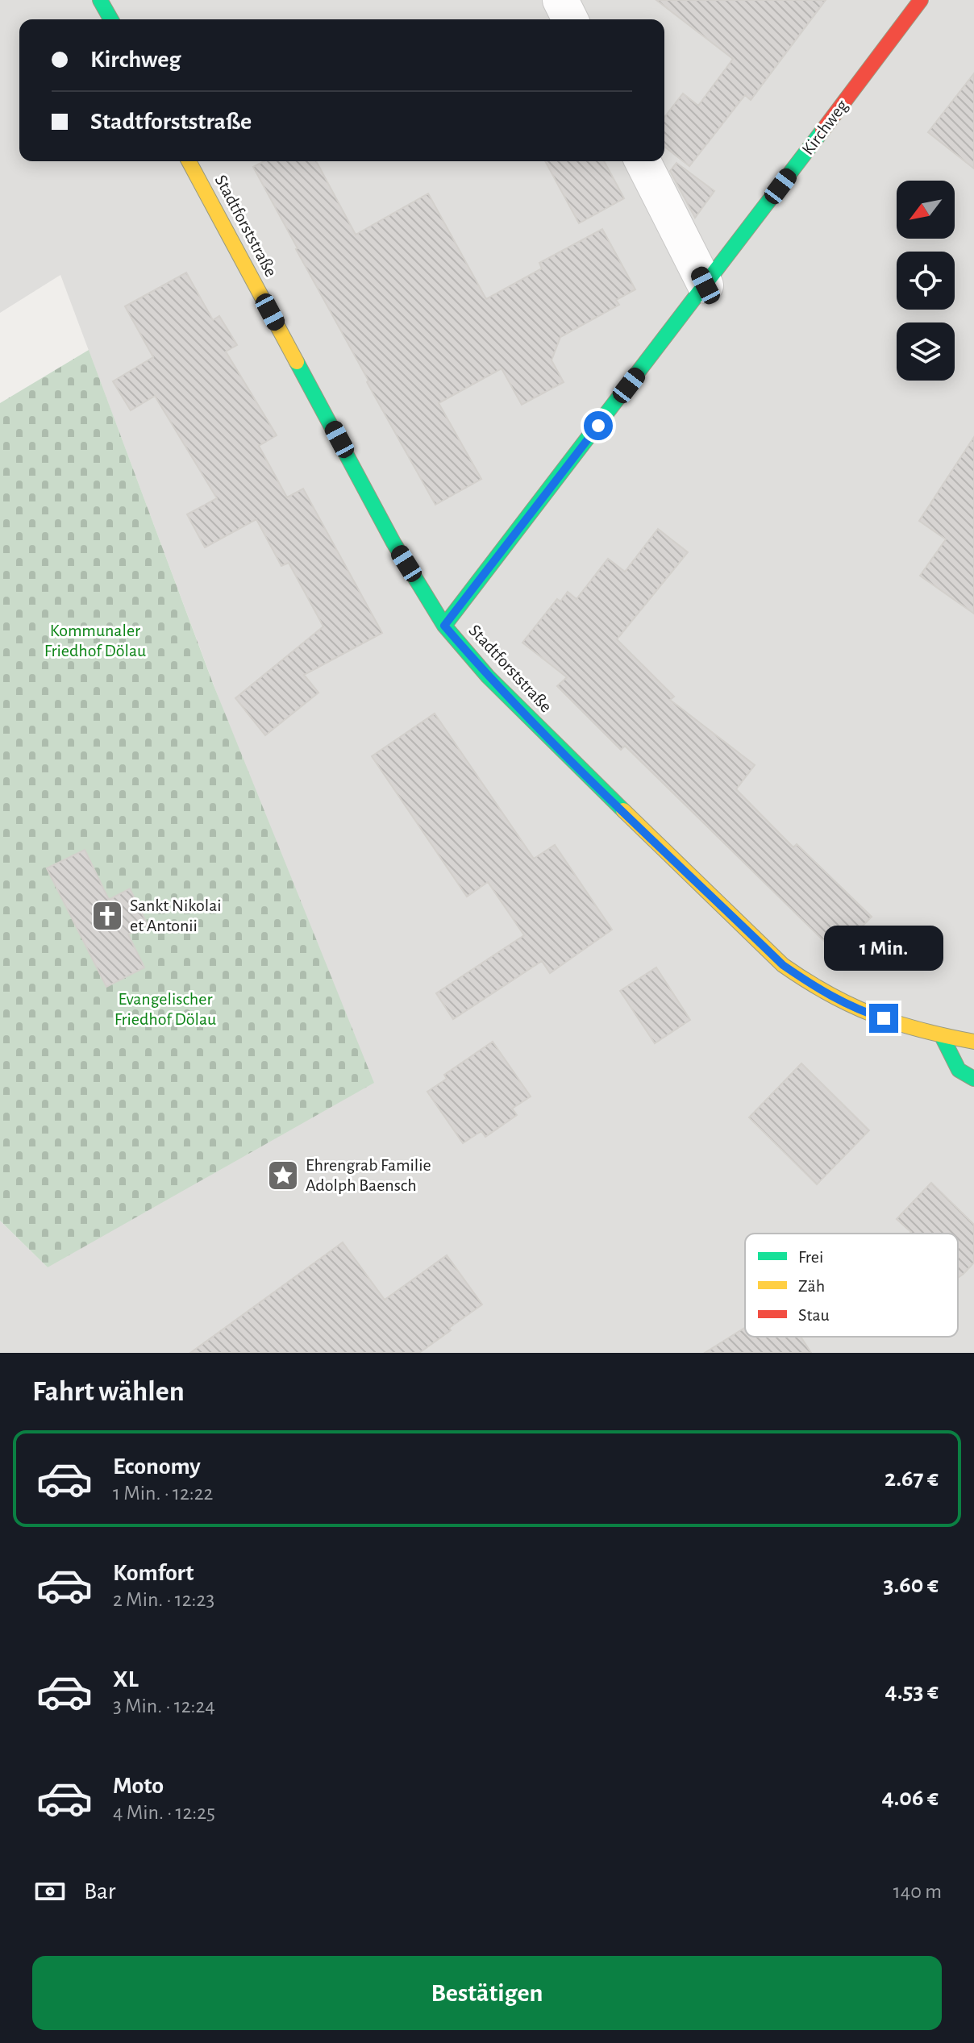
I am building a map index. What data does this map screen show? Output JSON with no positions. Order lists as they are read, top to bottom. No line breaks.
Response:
{"streets":{"main road":["Kirchweg","Stadtforststraße"]},"crossings":[["Kirchweg","Stadtforststraße"]],"parks":["Kommunaler Friedhof Dölau","Evangelischer Friedhof Dölau"],"places":{"church":["Sankt Nikolai et Antonii"],"place":["Ehrengrab Familie Adolph Baensch"]},"legend":["Frei","Zäh","Stau"],"north":"bottom left","page":{"banner":["Kirchweg","Stadtforststraße"],"bubble":"1 Min.","heading":"Fahrt wählen","list":[{"name":"Economy","note":"1 Min. · 12:22","value":"2.67 €"},{"name":"Komfort","note":"2 Min. · 12:23","value":"3.60 €"},{"name":"XL","note":"3 Min. · 12:24","value":"4.53 €"},{"name":"Moto","note":"4 Min. · 12:25","value":"4.06 €"}],"pay":["Bar","140 m"],"buttons":"Bestätigen"}}
